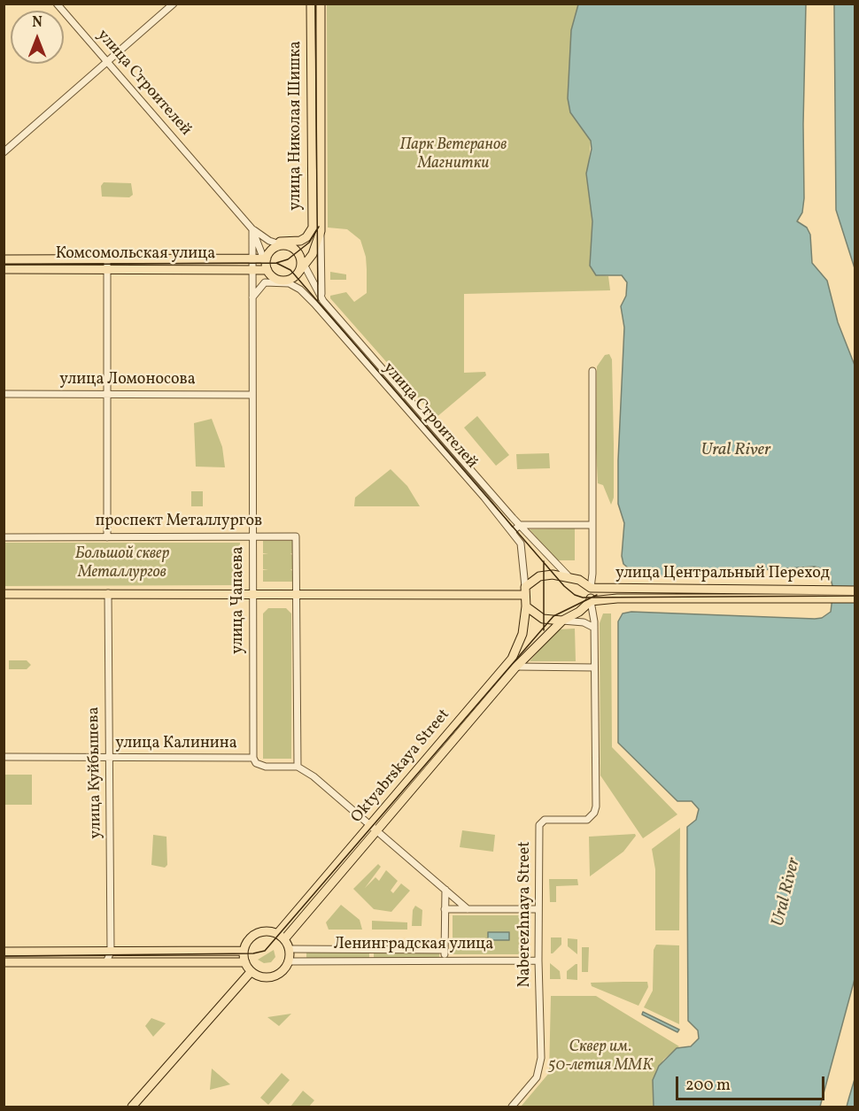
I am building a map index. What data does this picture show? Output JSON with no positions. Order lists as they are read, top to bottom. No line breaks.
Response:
{"streets":{"main road":["улица Николая Шишка","Комсомольская улица","улица Центральный Переход","Oktyabrskaya Street"],"street":["улица Строителей","улица Ломоносова","проспект Металлургов","улица Чапаева","улица Калинина","улица Куйбышева","Naberezhnaya Street","Ленинградская улица"]},"crossings":[["улица Строителей","улица Николая Шишка"],["улица Строителей","Комсомольская улица"],["улица Строителей","улица Центральный Переход"],["улица Строителей","улица Чапаева"],["улица Строителей","Oktyabrskaya Street"],["улица Строителей","Naberezhnaya Street"],["улица Николая Шишка","Комсомольская улица"],["Комсомольская улица","улица Чапаева"],["улица Ломоносова","улица Чапаева"],["проспект Металлургов","улица Чапаева"],["улица Центральный Переход","Oktyabrskaya Street"],["улица Центральный Переход","Naberezhnaya Street"],["улица Чапаева","улица Калинина"],["улица Калинина","улица Куйбышева"],["Oktyabrskaya Street","Naberezhnaya Street"],["Oktyabrskaya Street","Ленинградская улица"],["Naberezhnaya Street","Ленинградская улица"]],"water":["Ural River"],"parks":["Парк Ветеранов Магнитки","Большой сквер Металлургов","Сквер им. 50-летия ММК"],"scale_bar":"200 m","north":"top"}
